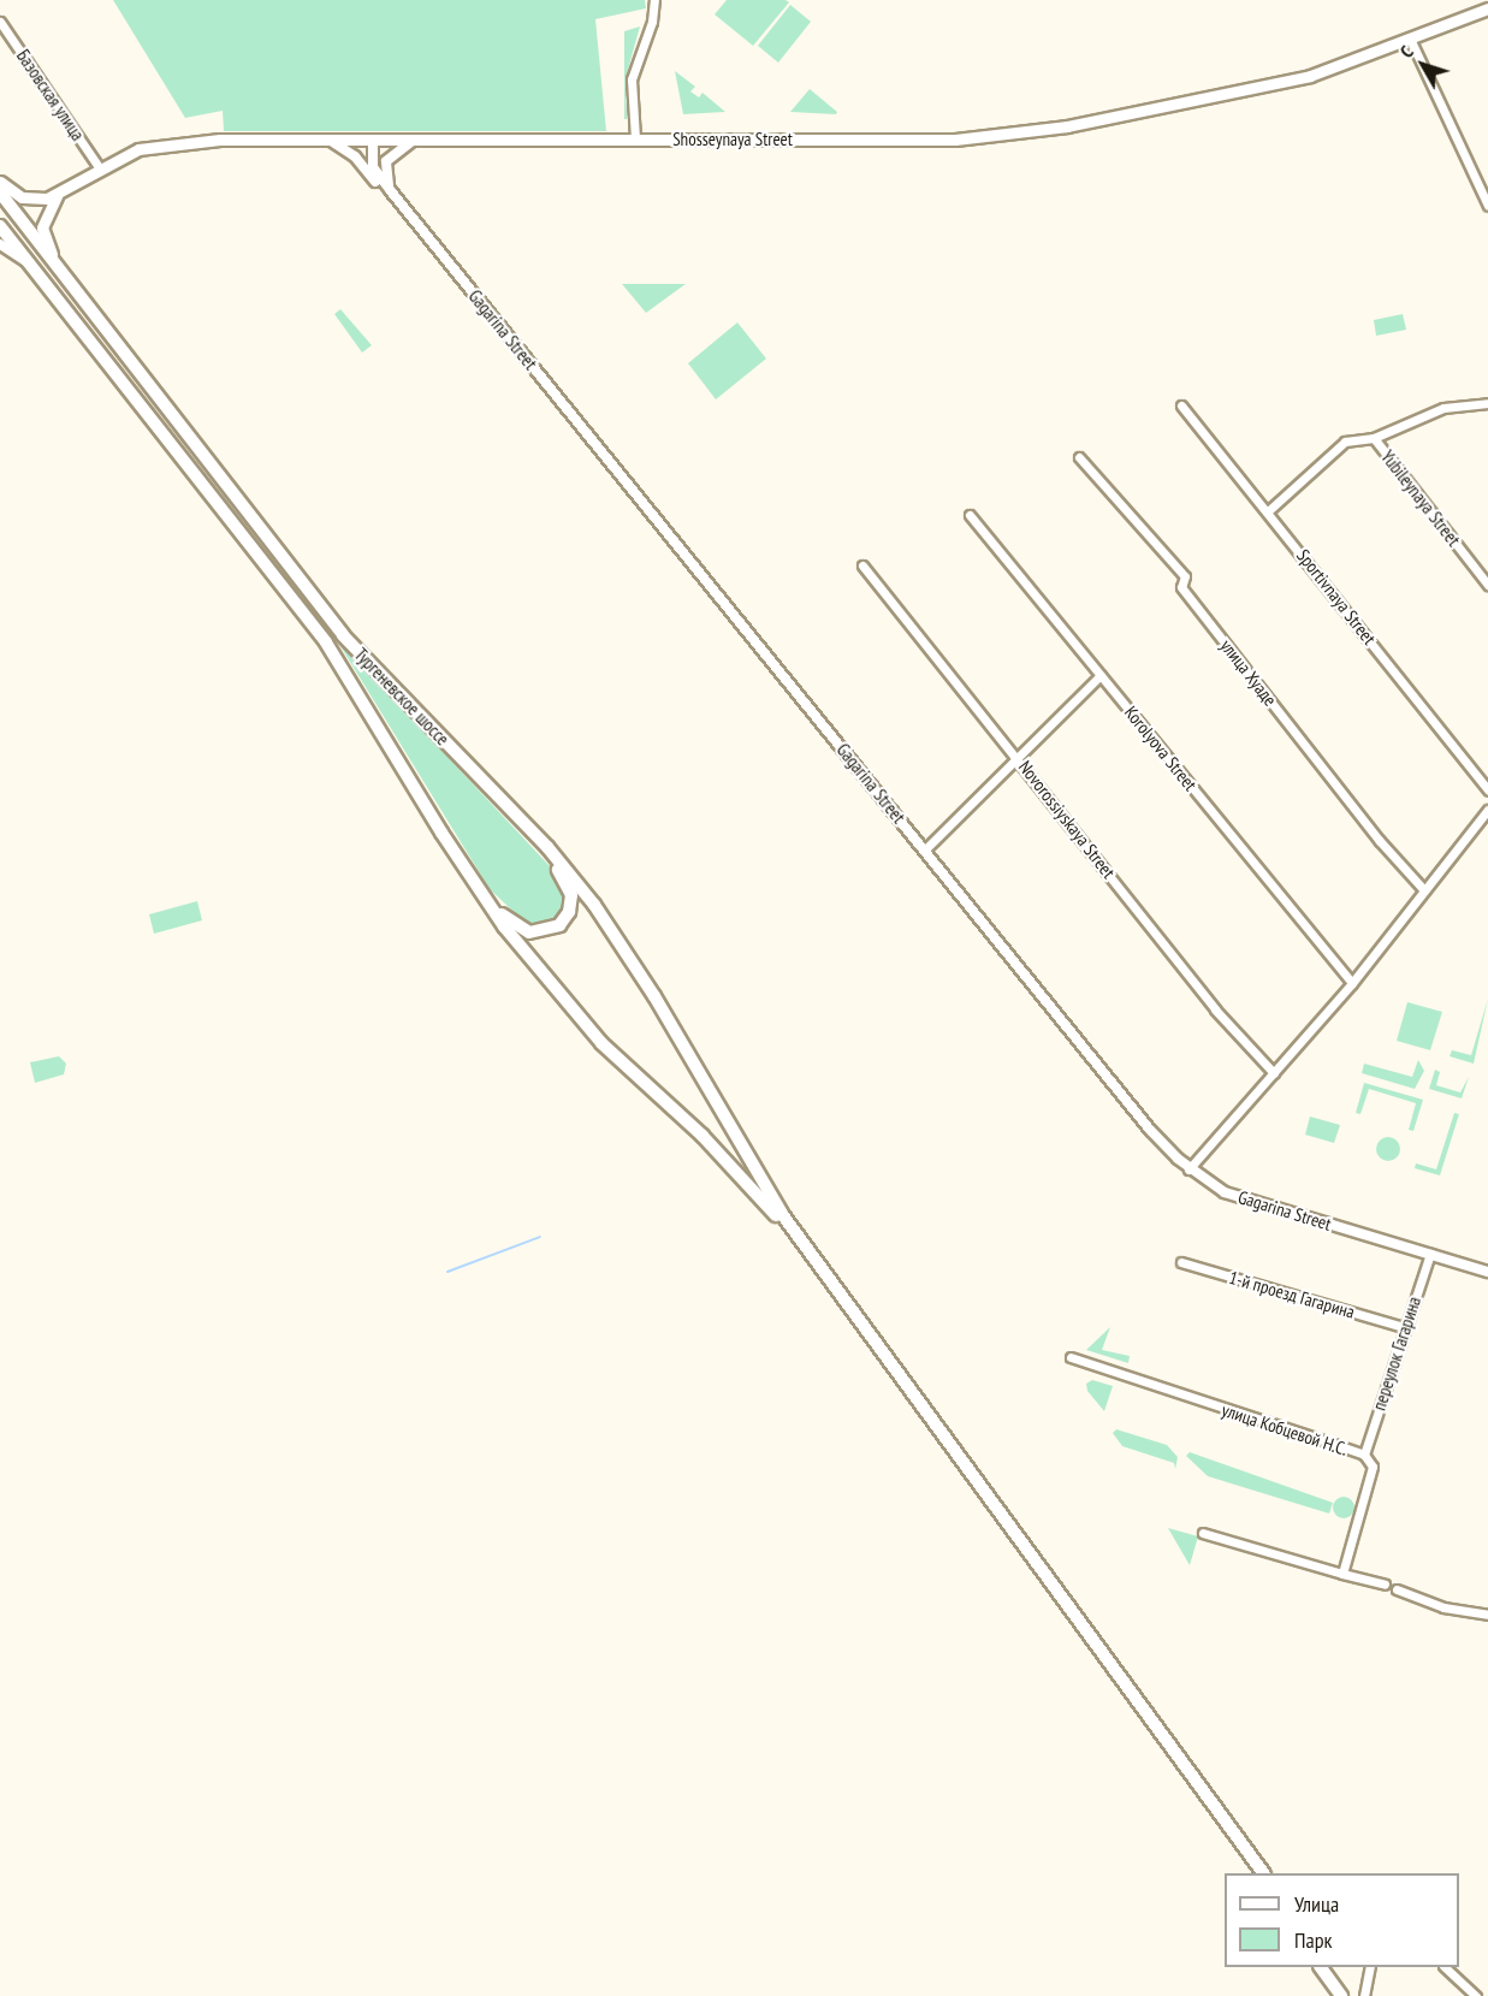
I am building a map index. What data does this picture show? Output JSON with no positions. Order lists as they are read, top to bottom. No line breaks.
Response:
{"streets":{"highway":["Тургеневское шоссе"],"main road":["Shosseynaya Street"],"street":["Базовская улица","Gagarina Street","Yubileynaya Street","Sportivnaya Street","улица Хуаде","Korolyova Street","Novorossiyskaya Street","1-й проезд Гагарина","переулок Гагарина","улица Кобцевой Н.С."]},"crossings":[["Базовская улица","Shosseynaya Street"],["Shosseynaya Street","Gagarina Street"],["Gagarina Street","переулок Гагарина"],["1-й проезд Гагарина","переулок Гагарина"],["переулок Гагарина","улица Кобцевой Н.С."]],"legend":["Улица","Парк"],"north":"top left"}
